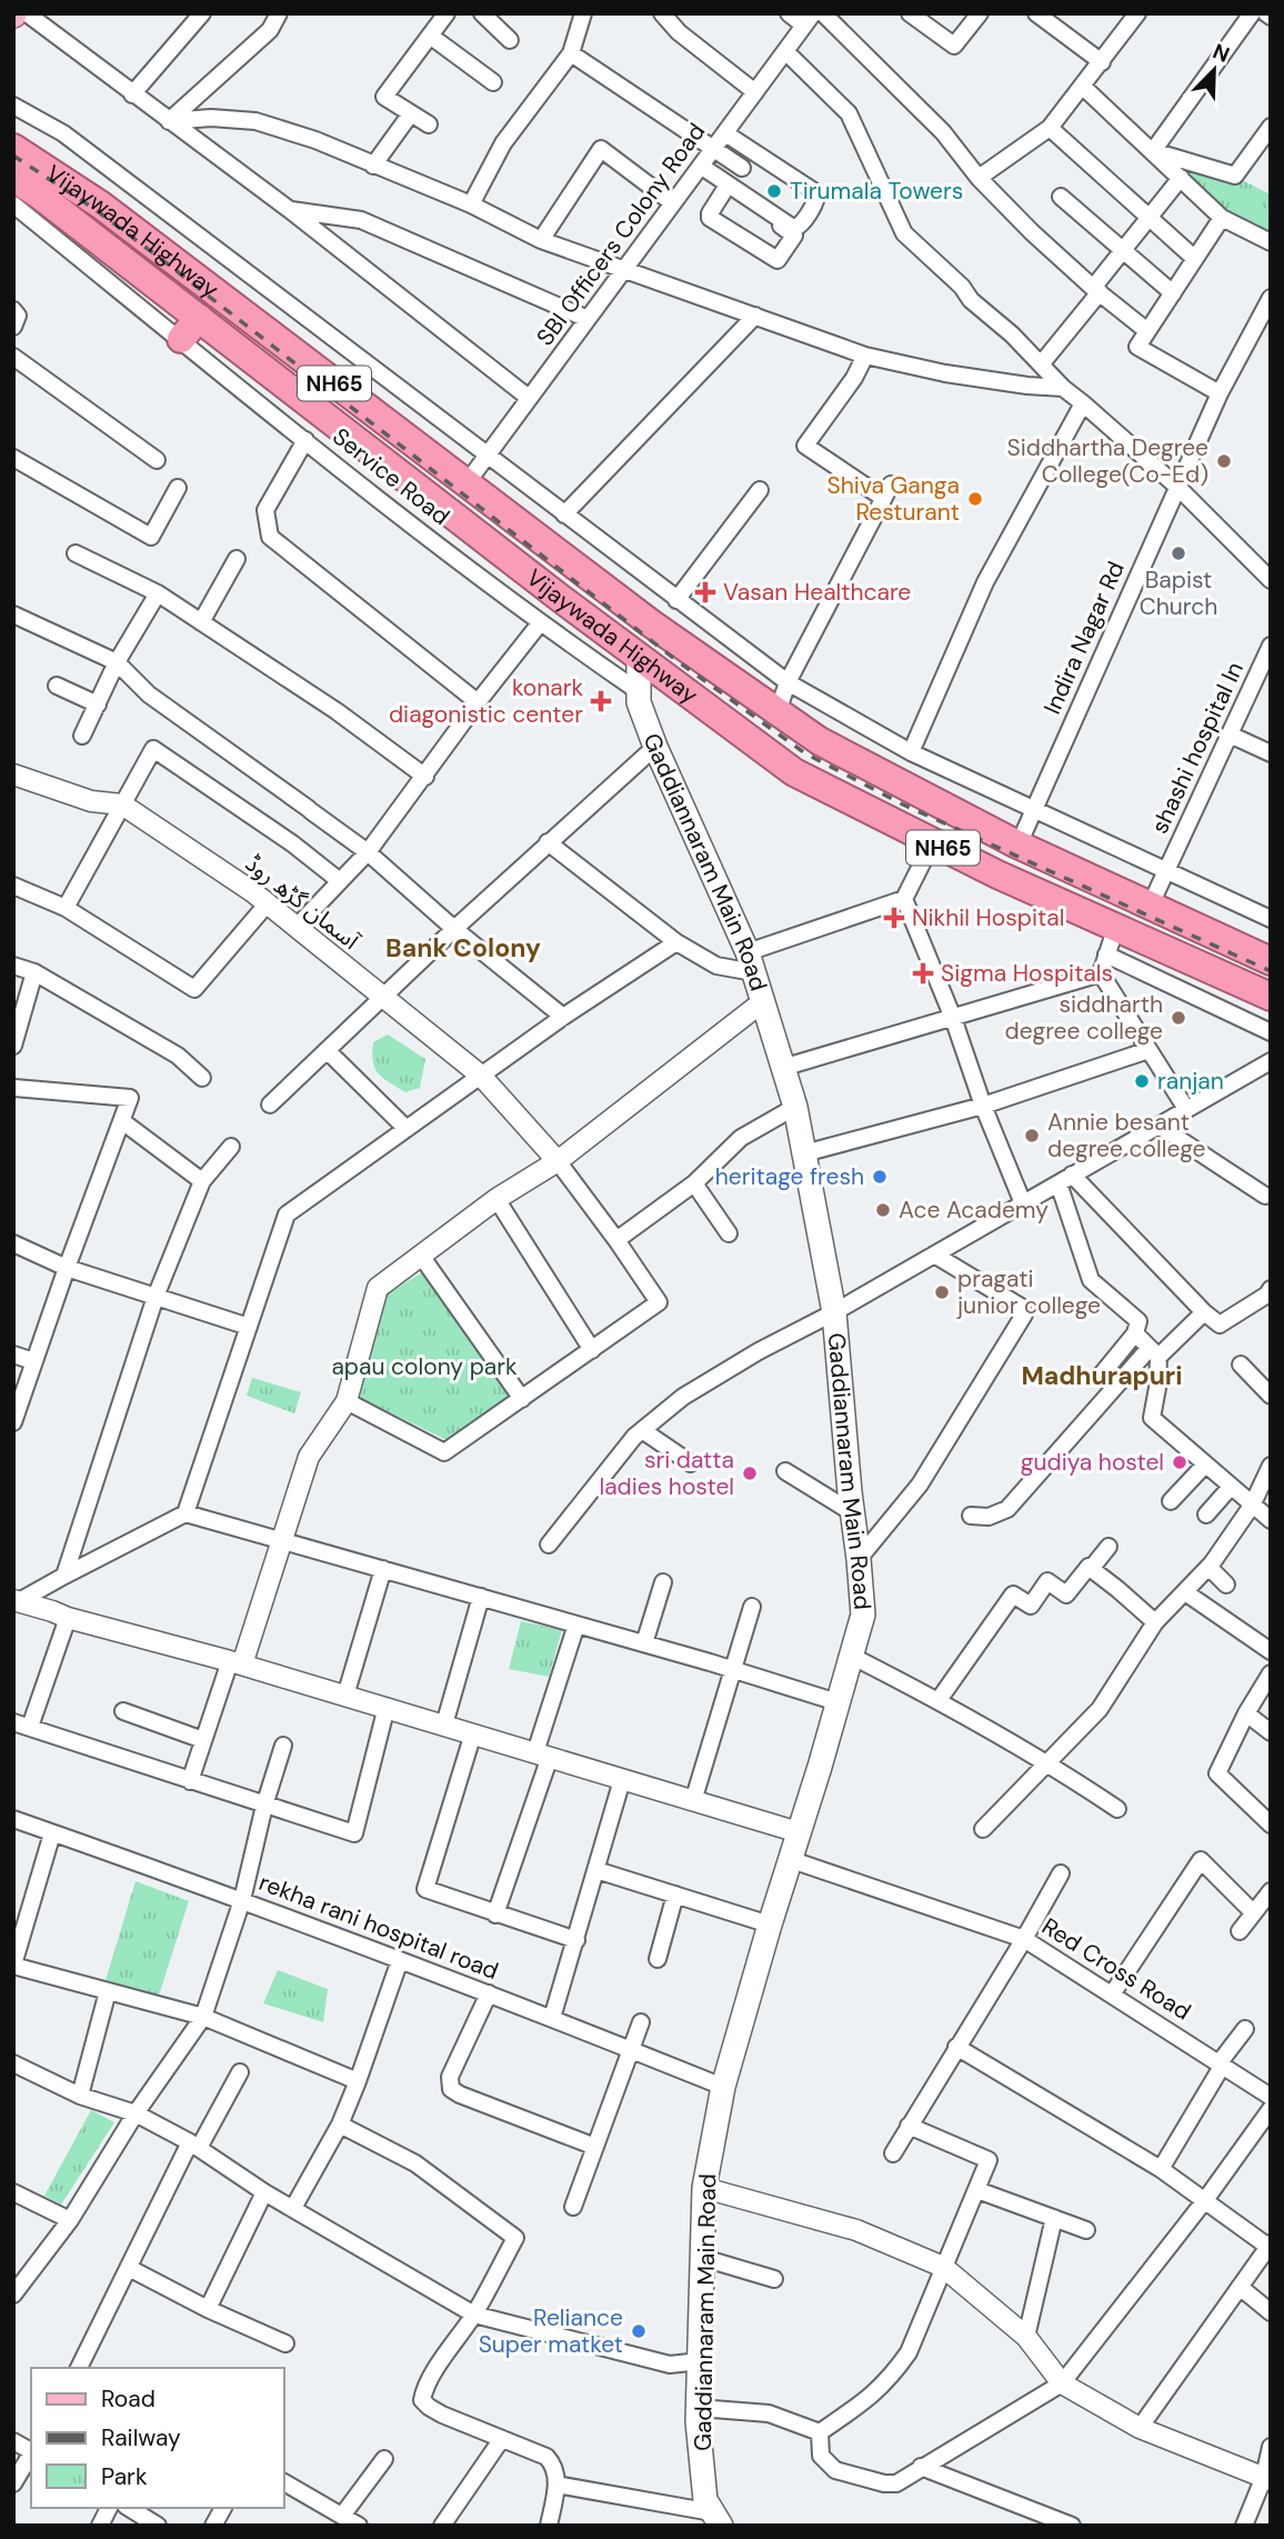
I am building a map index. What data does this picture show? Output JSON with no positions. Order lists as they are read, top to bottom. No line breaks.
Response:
{"streets":{"highway":["Vijaywada Highway","NH65"],"main road":["Gaddiannaram Main Road"],"street":["SBI Officers Colony Road","Service Road","Indira Nagar Rd","shashi hospital ln","آسمان گڑھ روڈ","rekha rani hospital road","Red Cross Road"]},"crossings":[["Vijaywada Highway","SBI Officers Colony Road"],["Vijaywada Highway","Indira Nagar Rd"],["Vijaywada Highway","shashi hospital ln"],["Vijaywada Highway","Gaddiannaram Main Road"],["Service Road","Gaddiannaram Main Road"],["Gaddiannaram Main Road","rekha rani hospital road"],["Gaddiannaram Main Road","Red Cross Road"]],"districts":["Bank Colony","Madhurapuri"],"parks":["apau colony park"],"places":{"other":["Tirumala Towers","Siddhartha Degree College(Co-Ed)","Shiva Ganga Resturant","Bapist Church","siddharth degree college","ranjan","Annie besant degree college","heritage fresh","Ace Academy","pragati junior college","gudiya hostel","sri datta ladies hostel","Reliance Super matket"],"health":["Vasan Healthcare","konark diagonistic center","Nikhil Hospital","Sigma Hospitals"]},"legend":["Road","Railway","Park"],"north":"top right"}
